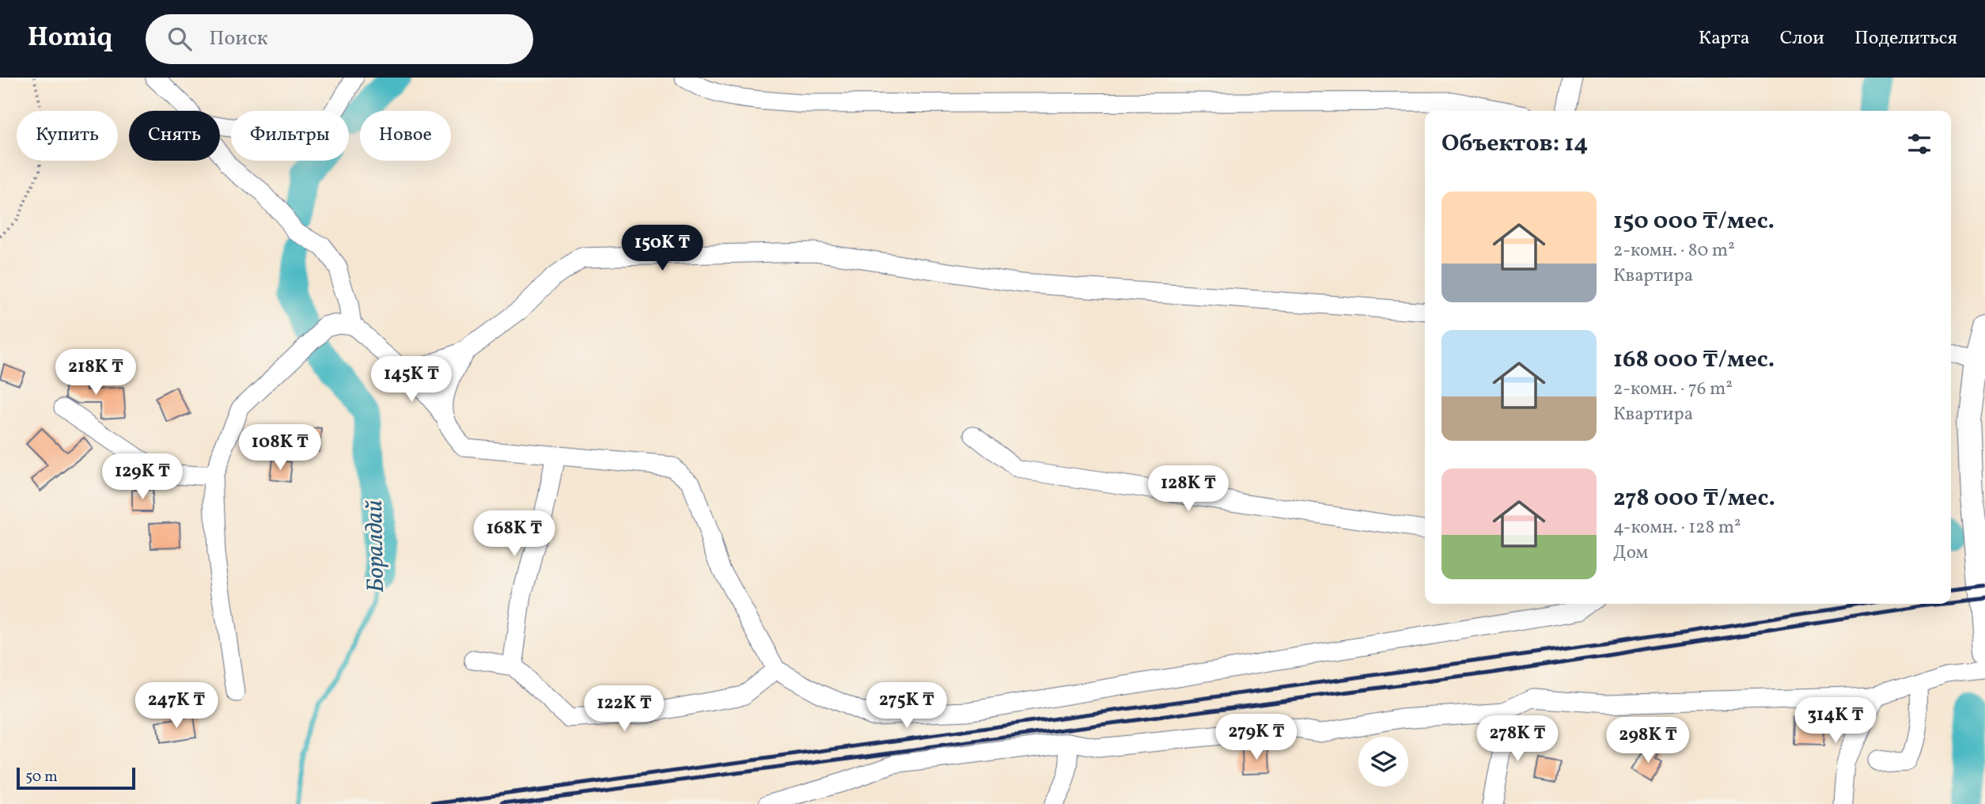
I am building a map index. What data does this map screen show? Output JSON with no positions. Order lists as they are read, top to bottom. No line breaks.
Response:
{"water":["Боралдай"],"scale_bar":"50 m","page":{"header":"Homiq","search":"Поиск","nav":["Карта","Слои","Поделиться"],"chip":["Купить","Снять","Фильтры","Новое"],"heading":"Объектов: 14","list":[{"name":"150 000 ₸/мес.","note":"2-комн. · 80 m² · Квартира"},{"name":"168 000 ₸/мес.","note":"2-комн. · 76 m² · Квартира"},{"name":"278 000 ₸/мес.","note":"4-комн. · 128 m² · Дом"}],"price":["150K ₸","218K ₸","145K ₸","108K ₸","129K ₸","128K ₸","168K ₸","247K ₸","275K ₸","122K ₸","314K ₸","279K ₸","278K ₸","298K ₸"],"scale":"50 m"}}
